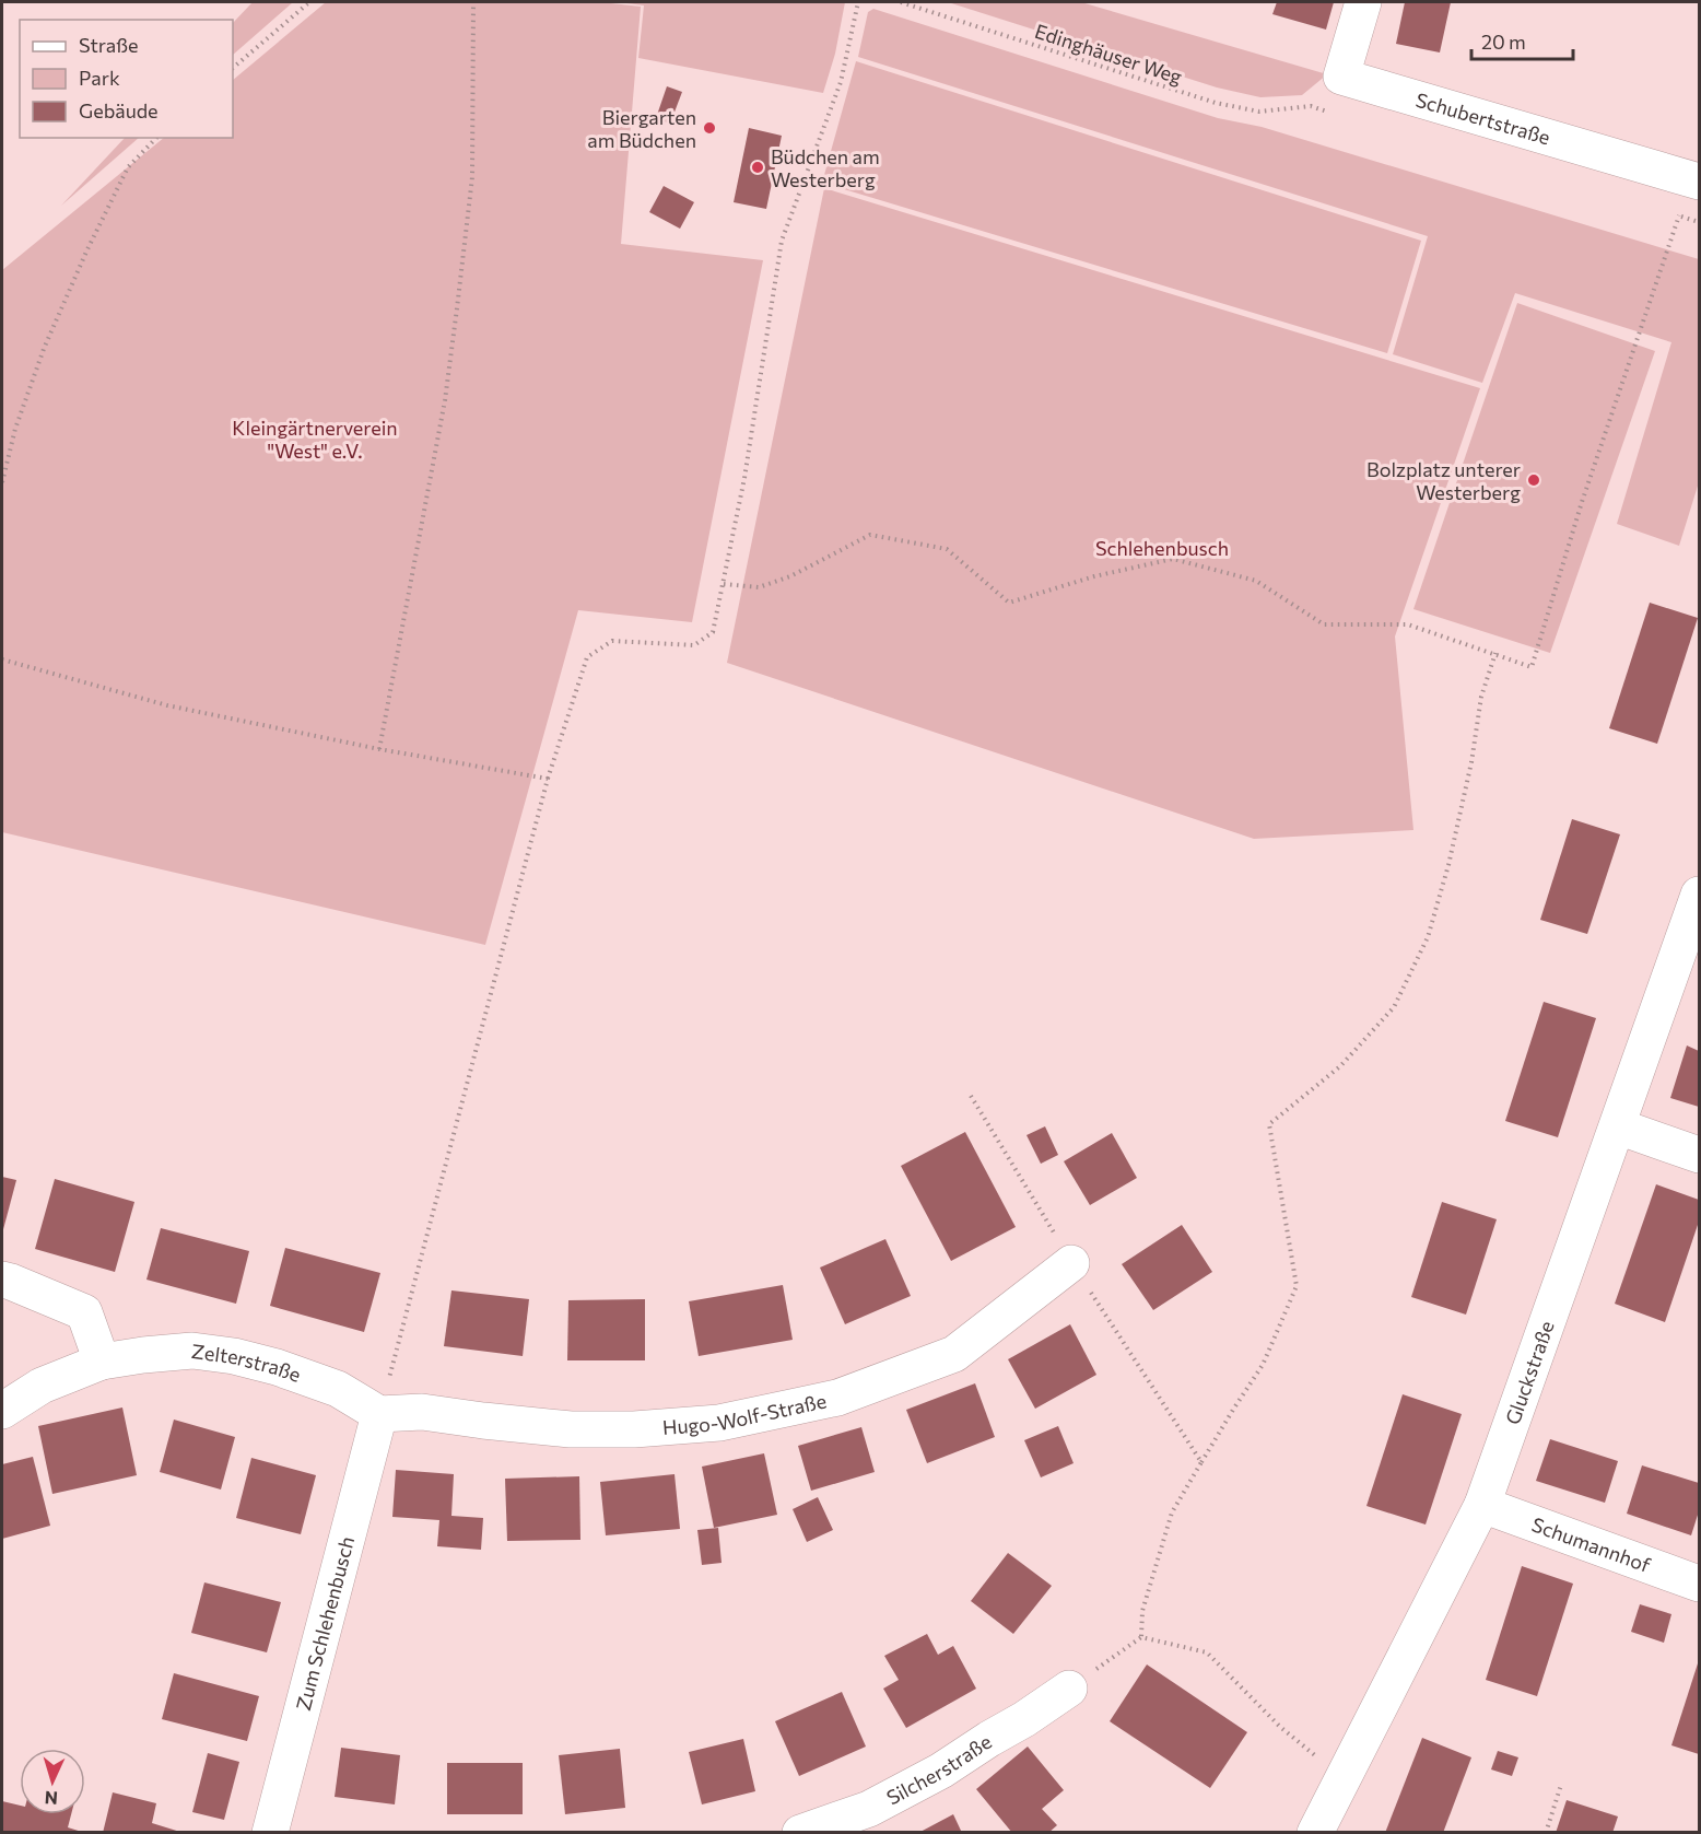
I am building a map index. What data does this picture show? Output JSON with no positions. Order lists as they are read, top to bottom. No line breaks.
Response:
{"streets":{"street":["Schubertstraße","Zelterstraße","Gluckstraße","Hugo-Wolf-Straße","Schumannhof","Zum Schlehenbusch","Silcherstraße"],"path":["Edinghäuser Weg"]},"crossings":[["Zelterstraße","Hugo-Wolf-Straße"],["Zelterstraße","Zum Schlehenbusch"],["Gluckstraße","Schumannhof"],["Hugo-Wolf-Straße","Zum Schlehenbusch"]],"parks":["Kleingärtnerverein \"West\" e.V.","Schlehenbusch"],"places":["Biergarten am Büdchen","Büdchen am Westerberg","Bolzplatz unterer Westerberg"],"legend":["Straße","Park","Gebäude"],"scale_bar":"20 m","north":"bottom"}
